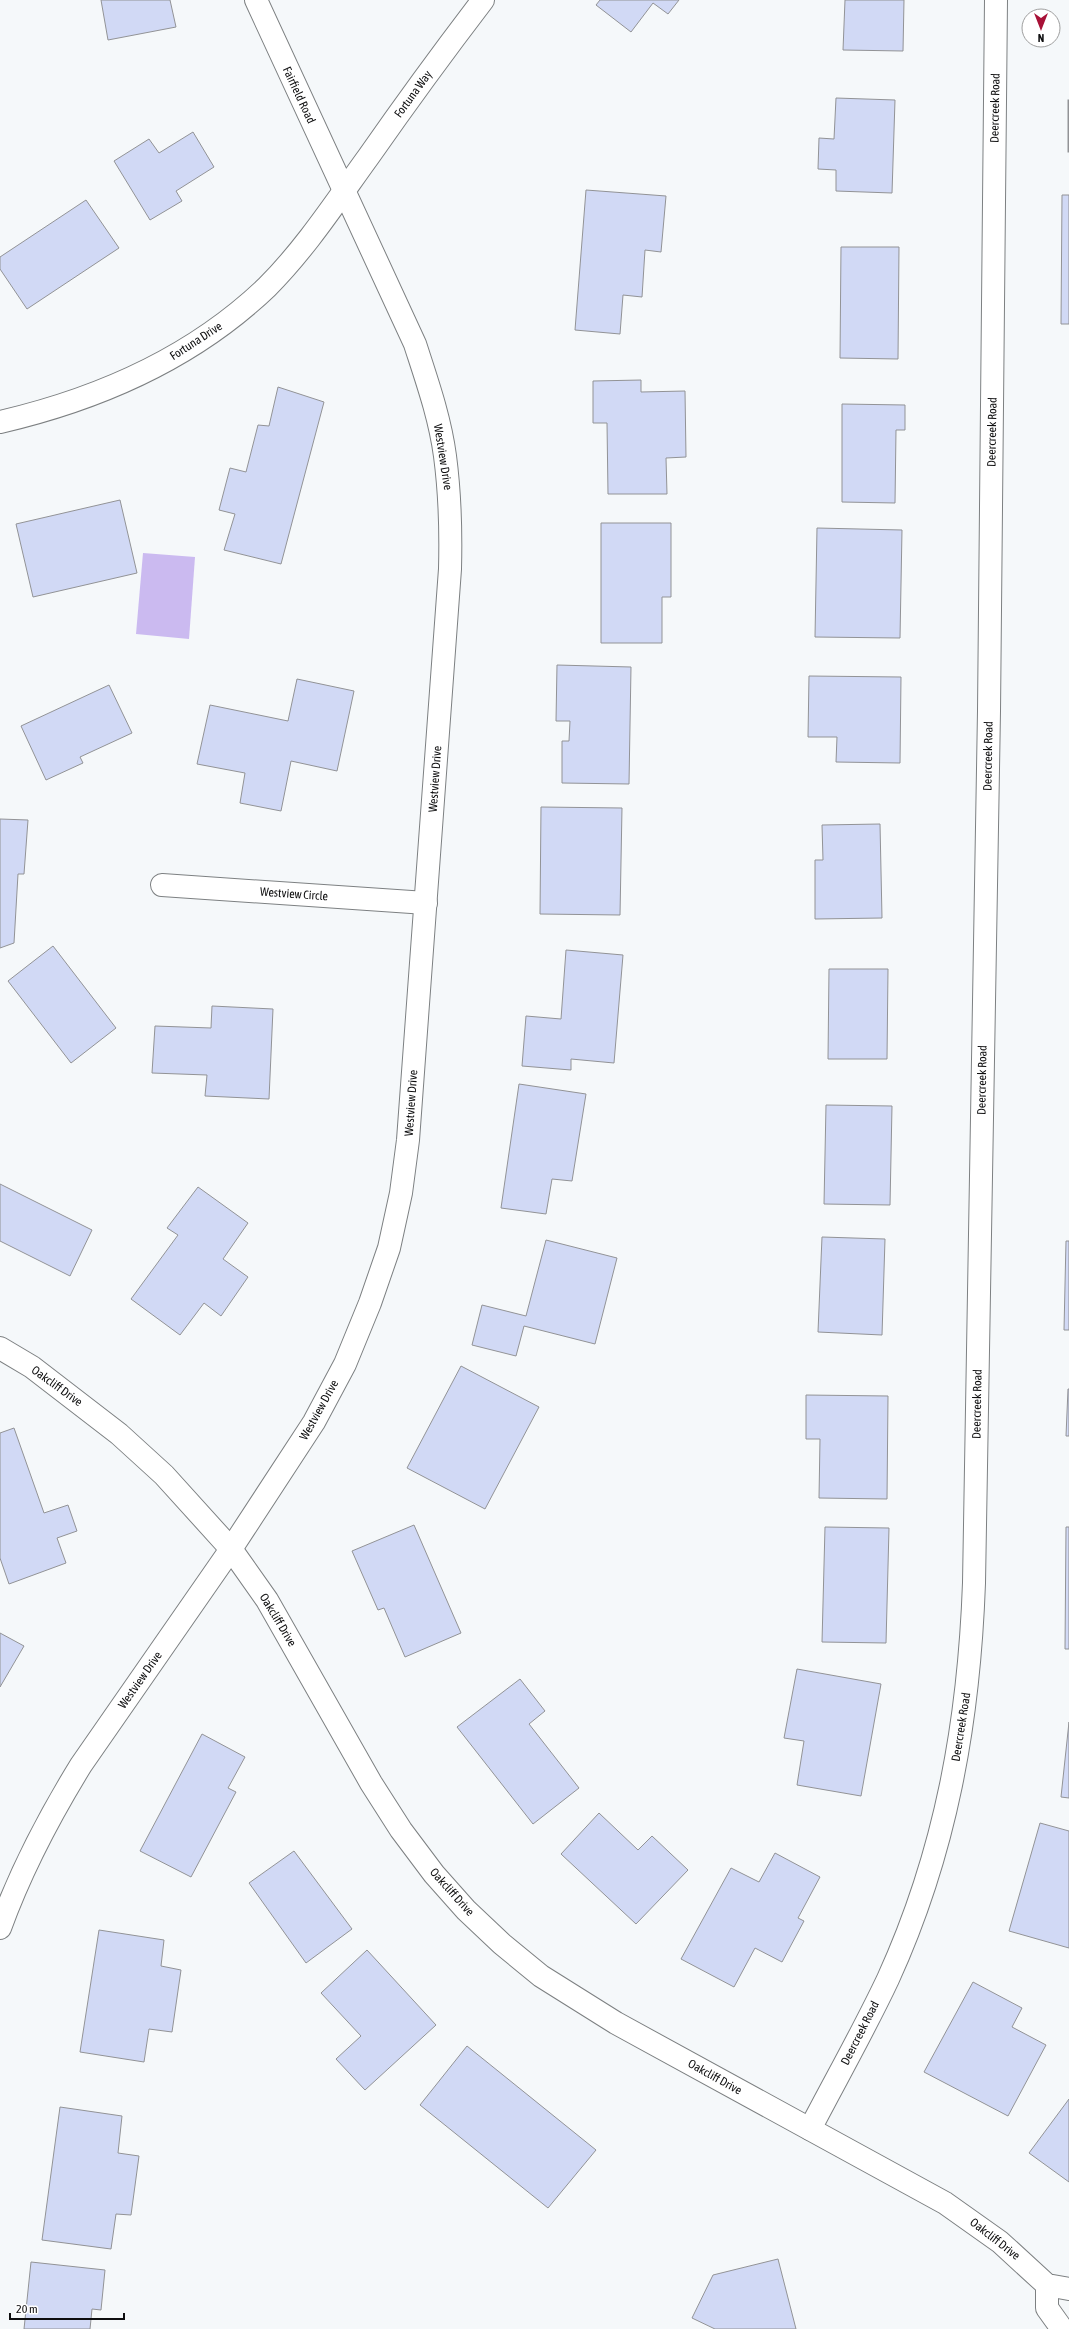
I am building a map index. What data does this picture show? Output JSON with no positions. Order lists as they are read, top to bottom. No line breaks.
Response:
{"streets":{"street":["Fortuna Way","Fairfield Road","Deercreek Road","Fortuna Drive","Westview Drive","Westview Circle","Oakcliff Drive"]},"crossings":[["Fortuna Way","Fairfield Road"],["Fortuna Way","Fortuna Drive"],["Fortuna Way","Westview Drive"],["Fairfield Road","Fortuna Drive"],["Fairfield Road","Westview Drive"],["Deercreek Road","Oakcliff Drive"],["Fortuna Drive","Westview Drive"],["Westview Drive","Westview Circle"],["Westview Drive","Oakcliff Drive"]],"scale_bar":"20 m","north":"bottom"}
